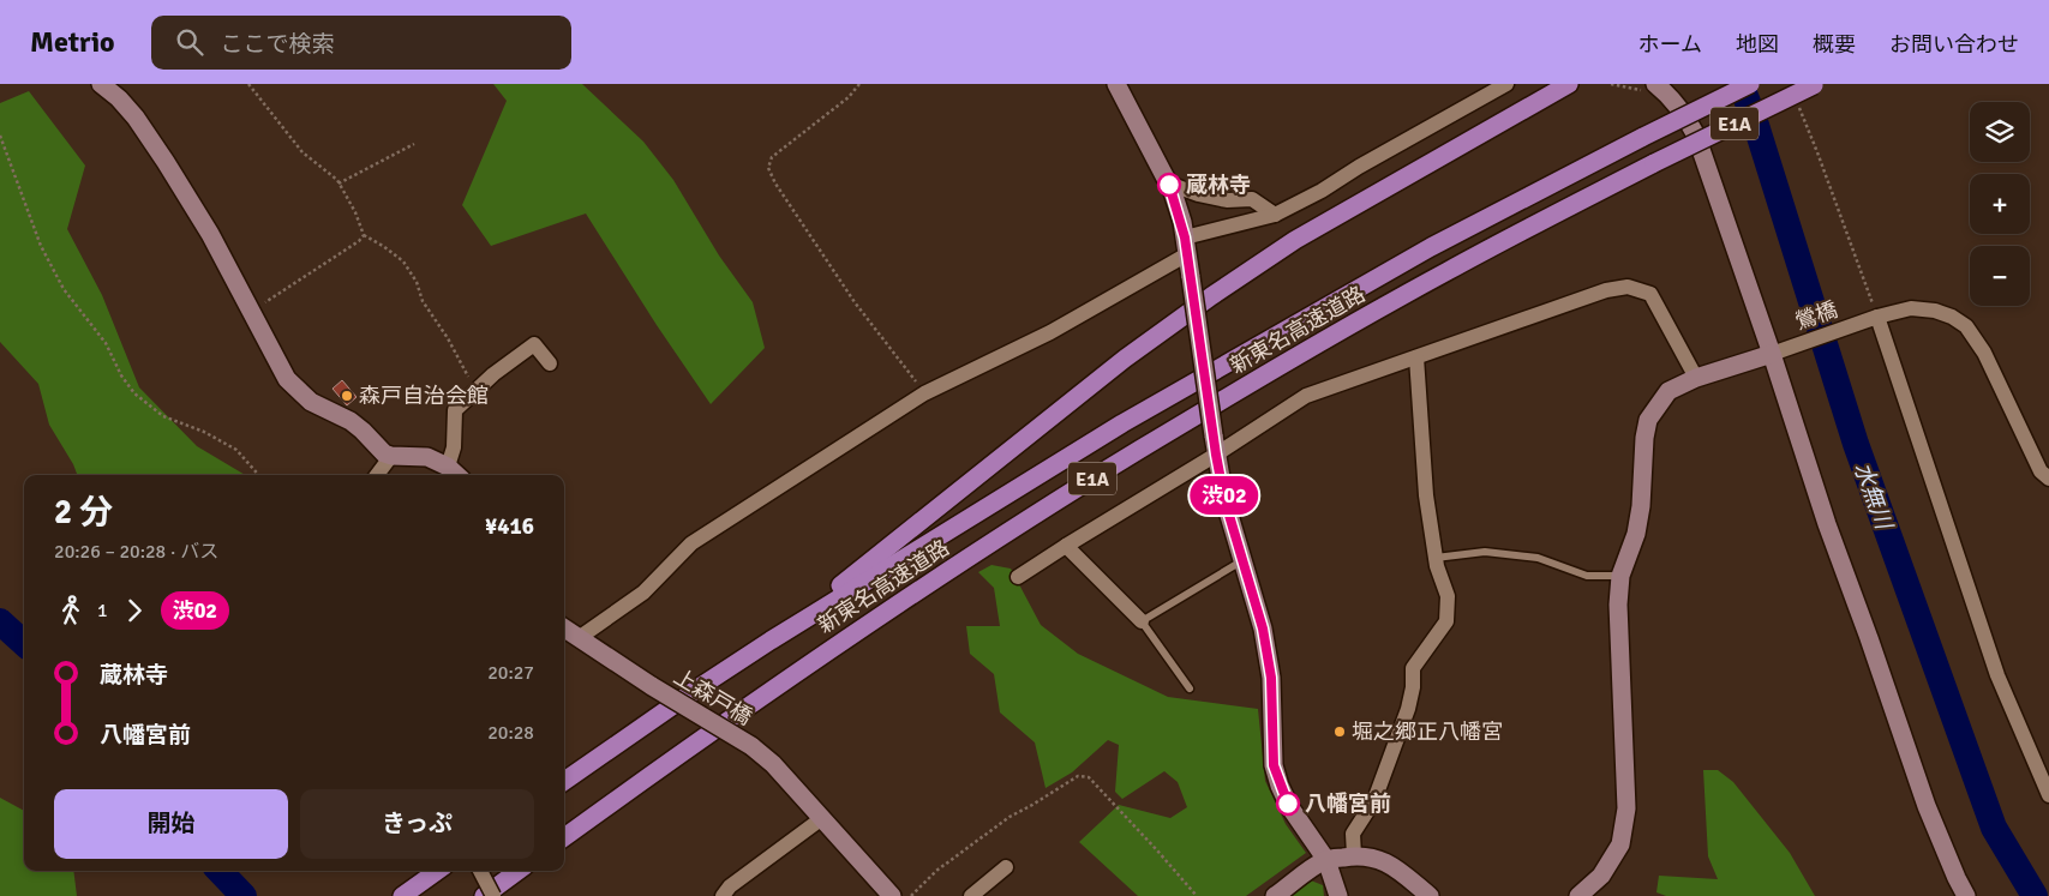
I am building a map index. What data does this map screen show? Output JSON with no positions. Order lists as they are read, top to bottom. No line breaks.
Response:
{"streets":{"highway":["E1A","新東名高速道路"],"street":["鶯橋","上森戸橋"]},"water":["水無川"],"places":["蔵林寺","森戸自治会館","堀之郷正八幡宮","八幡宮前"],"lines":["bus line 渋02"],"page":{"header":"Metrio","search":"ここで検索","nav":["ホーム","地図","概要","お問い合わせ"],"on_map":"渋02","map_buttons":["+","−"],"heading":["2 分","20:26 – 20:28 · バス","¥416"],"legs":["1","渋02"],"list":[{"name":"蔵林寺","value":"20:27"},{"name":"八幡宮前","value":"20:28"}],"buttons":["開始","きっぷ"]}}
